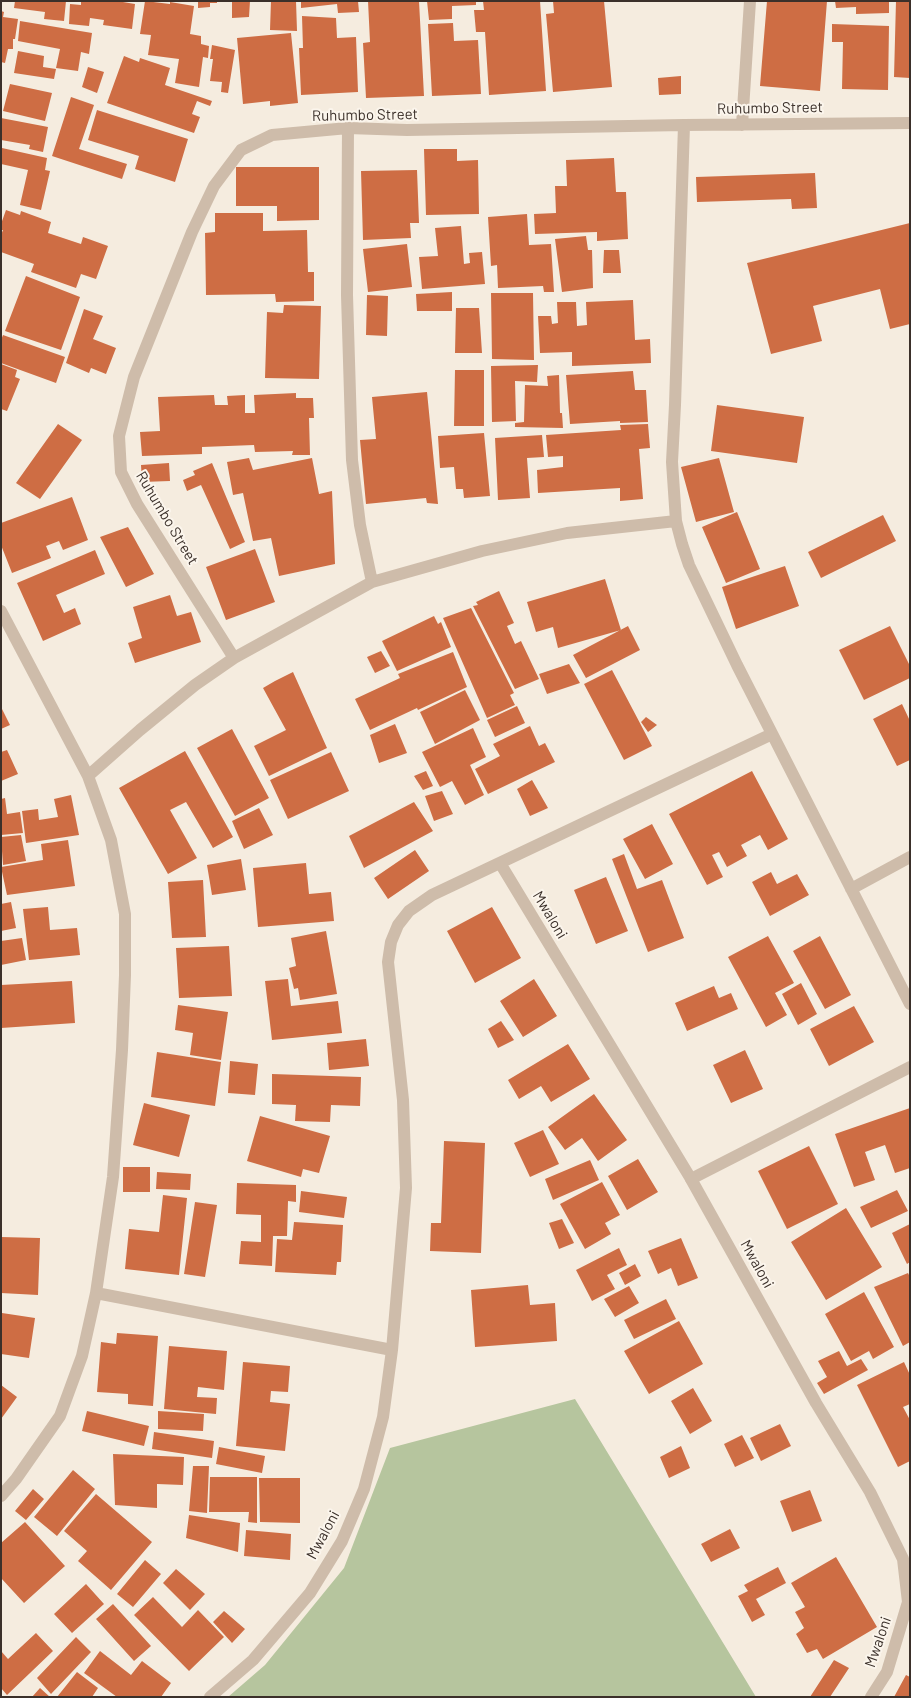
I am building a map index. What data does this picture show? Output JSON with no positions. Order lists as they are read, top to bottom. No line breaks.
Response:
{"streets":{"street":["Ruhumbo Street","Mwaloni"]}}
